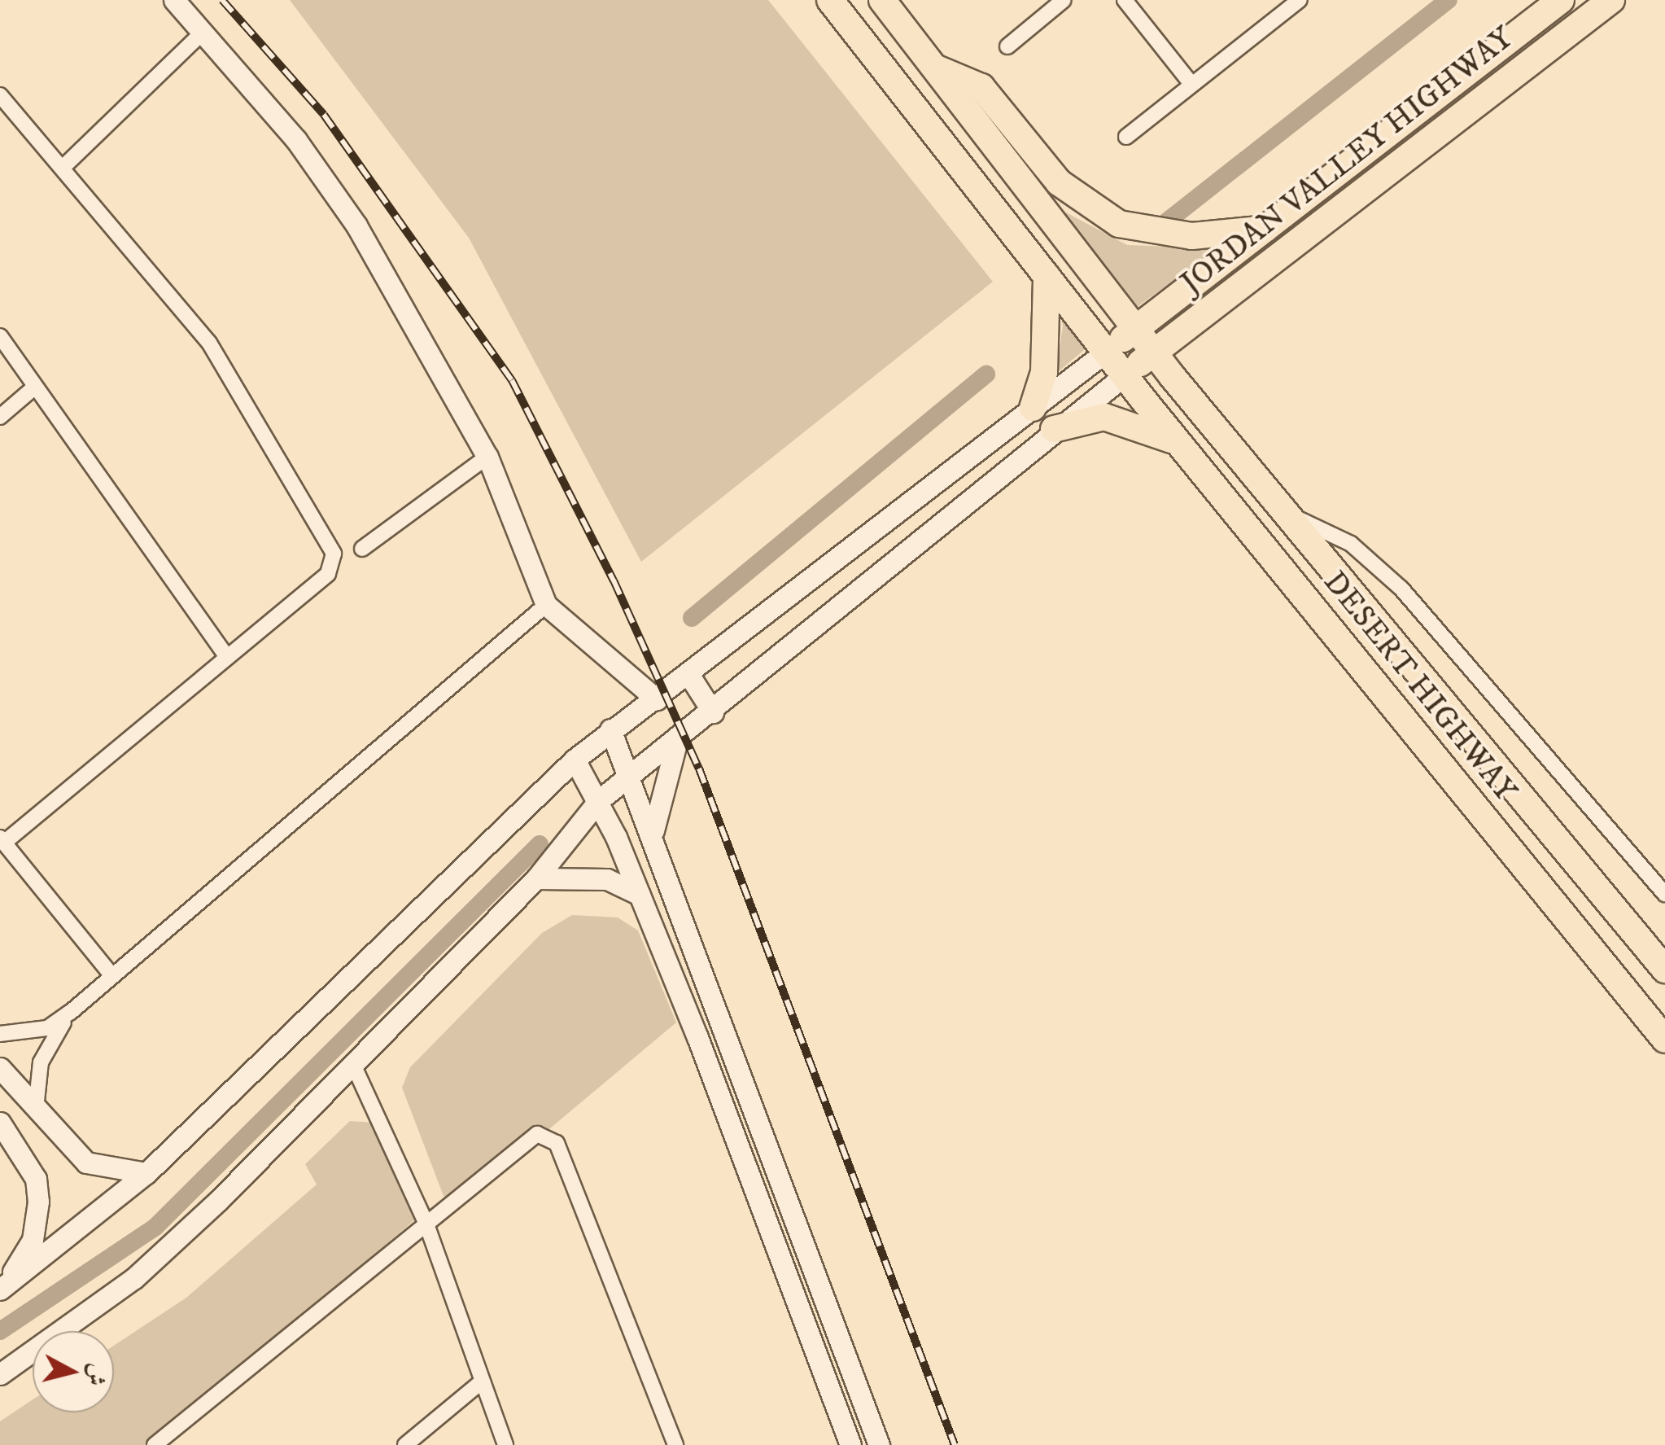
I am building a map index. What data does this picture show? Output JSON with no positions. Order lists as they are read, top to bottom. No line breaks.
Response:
{"streets":{"highway":["JORDAN VALLEY HIGHWAY","DESERT HIGHWAY"]},"crossings":[["JORDAN VALLEY HIGHWAY","DESERT HIGHWAY"]],"north":"right"}
